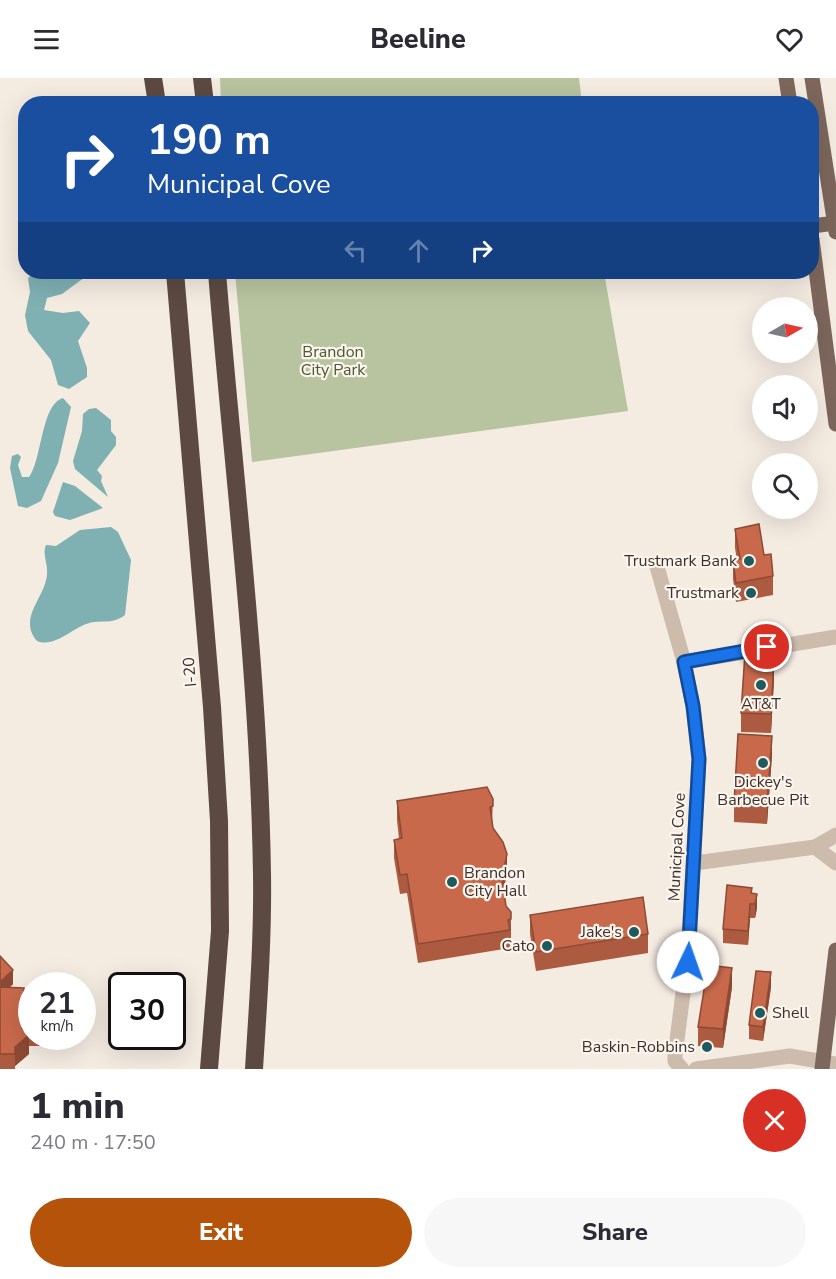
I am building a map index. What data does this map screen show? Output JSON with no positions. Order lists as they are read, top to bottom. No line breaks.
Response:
{"streets":{"highway":["I-20"],"street":["Municipal Cove"]},"parks":["Brandon City Park"],"places":["Trustmark Bank","Trustmark","AT&T","Dickey's Barbecue Pit","Brandon City Hall","Jake's","Cato","Shell","Baskin-Robbins"],"north":"right","page":{"header":"Beeline","turn":["190 m","Municipal Cove"],"speed":"21 km/h","limit":"30","heading":["1 min","240 m · 17:50"],"buttons":["Exit","Share"]}}
